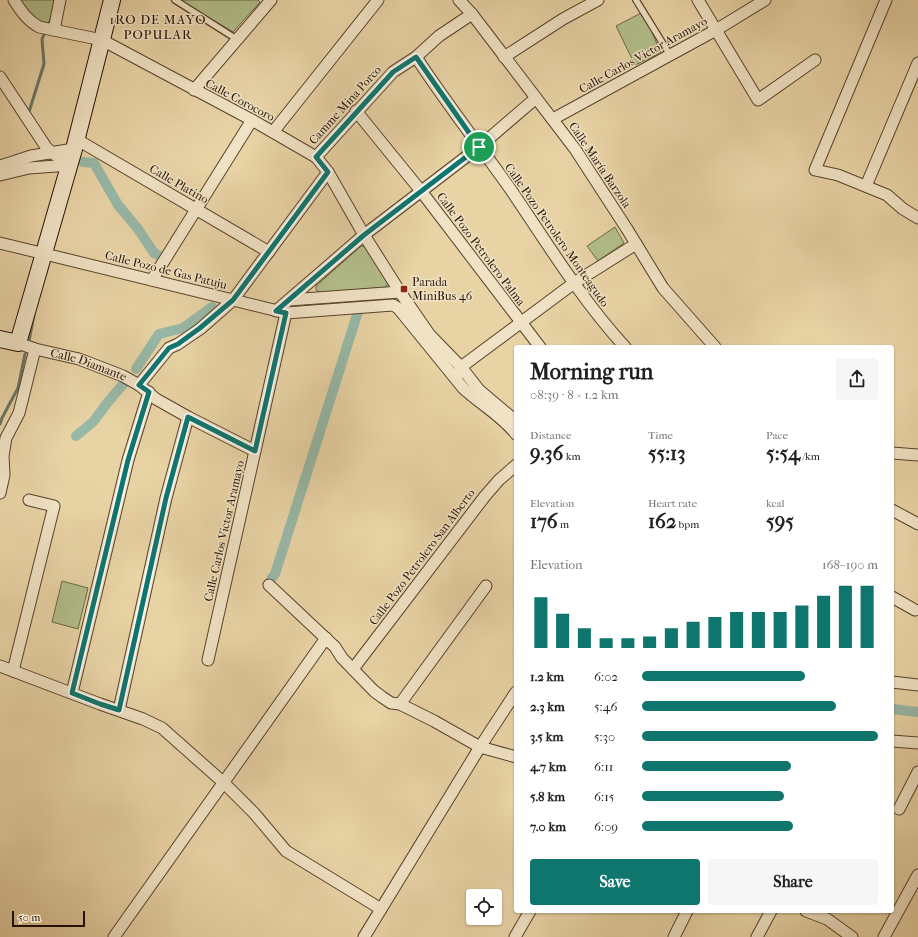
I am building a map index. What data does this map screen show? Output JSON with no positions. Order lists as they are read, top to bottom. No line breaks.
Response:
{"streets":{"street":["Calle Carlos Victor Aramayo","Calle Corocoro","Camme Mina Porco","Calle María Barzola","Calle Platino","Calle Pozo Petrolero Monteagudo","Calle Pozo Petrolero Palma","Calle Pozo de Gas Patuju","Calle Diamante","Calle Pozo Petrolero San Alberto"]},"crossings":[["Calle Carlos Victor Aramayo","Calle María Barzola"],["Calle Carlos Victor Aramayo","Calle Pozo de Gas Patuju"],["Calle Carlos Victor Aramayo","Calle Diamante"],["Calle Corocoro","Camme Mina Porco"],["Camme Mina Porco","Calle María Barzola"],["Camme Mina Porco","Calle Pozo Petrolero Monteagudo"],["Camme Mina Porco","Calle Pozo Petrolero Palma"]],"districts":["1RO DE MAYO POPULAR"],"places":{"transit":["Parada MiniBus 46"]},"scale_bar":"50 m","page":{"heading":["Morning run","08:39 · 8 × 1.2 km"],"stats":[["Distance","9.36 km"],["Time","55:13"],["Pace","5:54 /km"],["Elevation","176 m"],["Heart rate","162 bpm"],["kcal","595"]],"chart":["Elevation","168–190 m"],"list":[{"name":"1.2 km","note":"6:02"},{"name":"2.3 km","note":"5:46"},{"name":"3.5 km","note":"5:30"},{"name":"4.7 km","note":"6:11"},{"name":"5.8 km","note":"6:15"},{"name":"7.0 km","note":"6:09"}],"buttons":["Save","Share"],"scale":"50 m"}}
